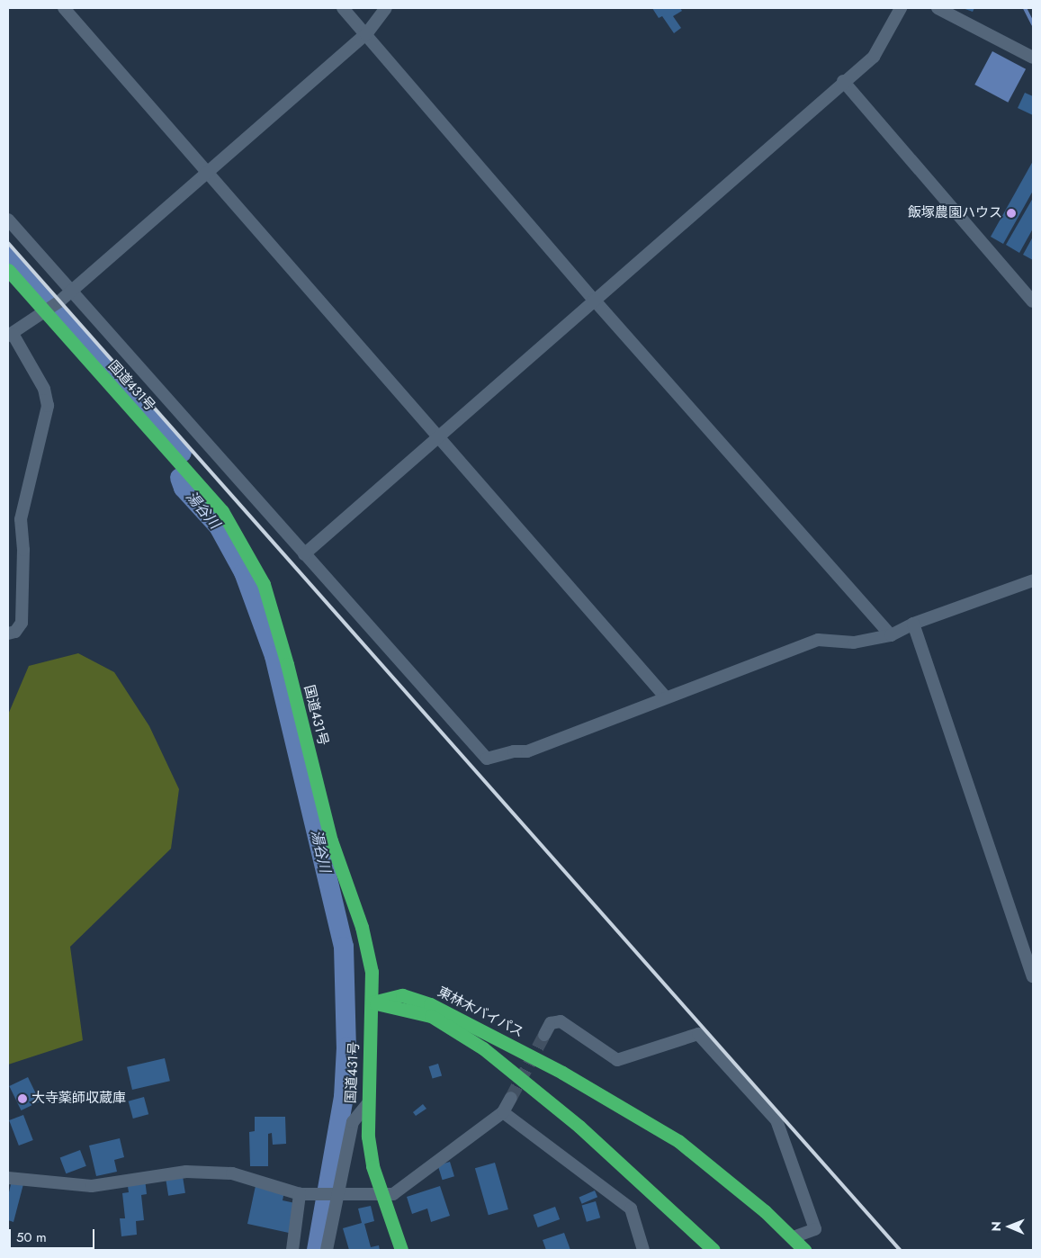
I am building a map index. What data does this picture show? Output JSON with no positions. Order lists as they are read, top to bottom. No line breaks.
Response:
{"streets":{"highway":["国道431号","東林木バイパス"]},"crossings":[["国道431号","東林木バイパス"]],"water":["湯谷川"],"places":["飯塚農園ハウス","大寺薬師収蔵庫"],"scale_bar":"50 m","north":"left"}
